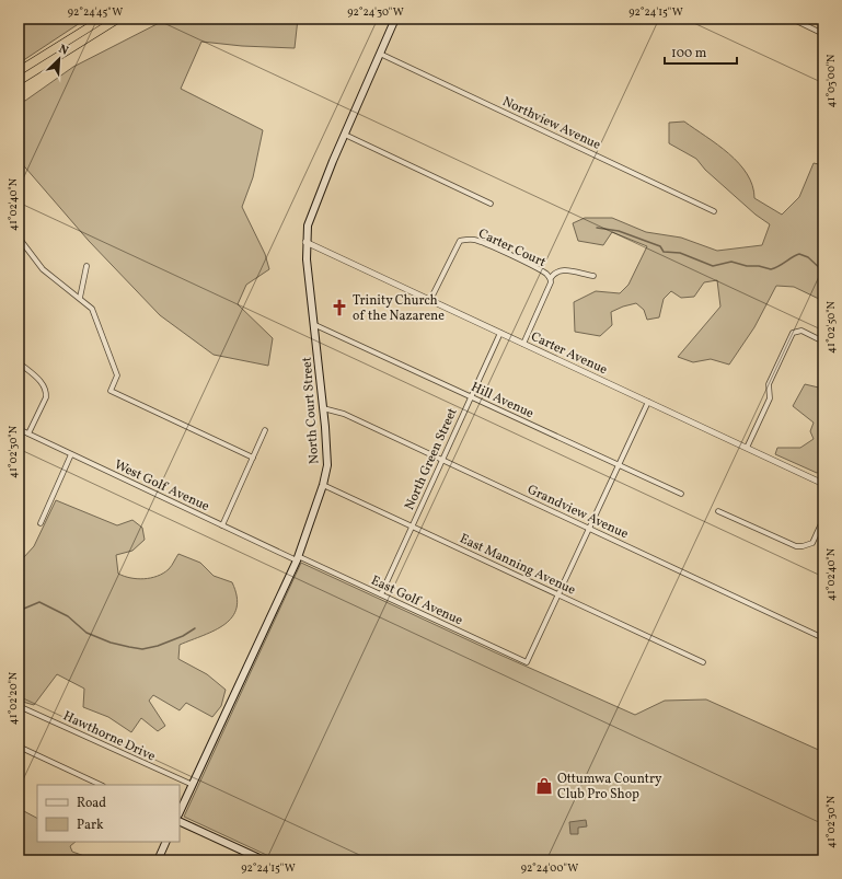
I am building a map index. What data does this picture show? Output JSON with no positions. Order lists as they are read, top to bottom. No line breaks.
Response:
{"streets":{"main road":["North Court Street"],"street":["Northview Avenue","Carter Court","Carter Avenue","Hill Avenue","North Green Street","West Golf Avenue","Grandview Avenue","East Manning Avenue","East Golf Avenue","Hawthorne Drive"]},"crossings":[["Northview Avenue","North Court Street"],["Carter Court","Carter Avenue"],["Carter Avenue","North Court Street"],["Carter Avenue","North Green Street"],["Hill Avenue","North Court Street"],["Hill Avenue","North Green Street"],["North Court Street","West Golf Avenue"],["North Court Street","Grandview Avenue"],["North Court Street","East Manning Avenue"],["North Court Street","East Golf Avenue"],["North Court Street","Hawthorne Drive"],["North Green Street","Grandview Avenue"],["North Green Street","East Manning Avenue"],["North Green Street","East Golf Avenue"],["West Golf Avenue","East Golf Avenue"],["East Manning Avenue","East Golf Avenue"]],"places":{"church":["Trinity Church of the Nazarene"],"shop":["Ottumwa Country Club Pro Shop"]},"legend":["Road","Park"],"scale_bar":"100 m","north":"top right","coordinates":["92°24'45\"W","92°24'30\"W","92°24'15\"W","41°03'00\"N","41°02'40\"N","41°02'50\"N","41°02'30\"N","41°02'20\"N","92°24'00\"W"]}
